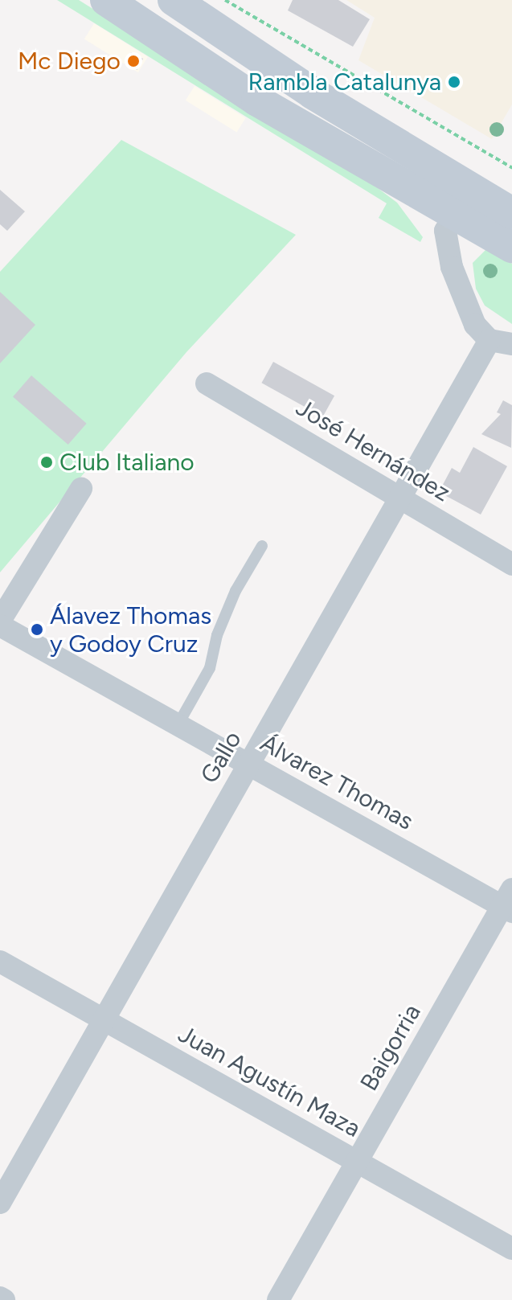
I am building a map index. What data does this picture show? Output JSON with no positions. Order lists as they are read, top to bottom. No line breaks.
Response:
{"streets":{"street":["José Hernández","Gallo","Álvarez Thomas","Baigorria","Juan Agustín Maza"]},"crossings":[["José Hernández","Gallo"],["Gallo","Álvarez Thomas"],["Gallo","Juan Agustín Maza"],["Álvarez Thomas","Baigorria"],["Baigorria","Juan Agustín Maza"]],"places":["Mc Diego","Rambla Catalunya","Club Italiano","Álavez Thomas y Godoy Cruz"]}
